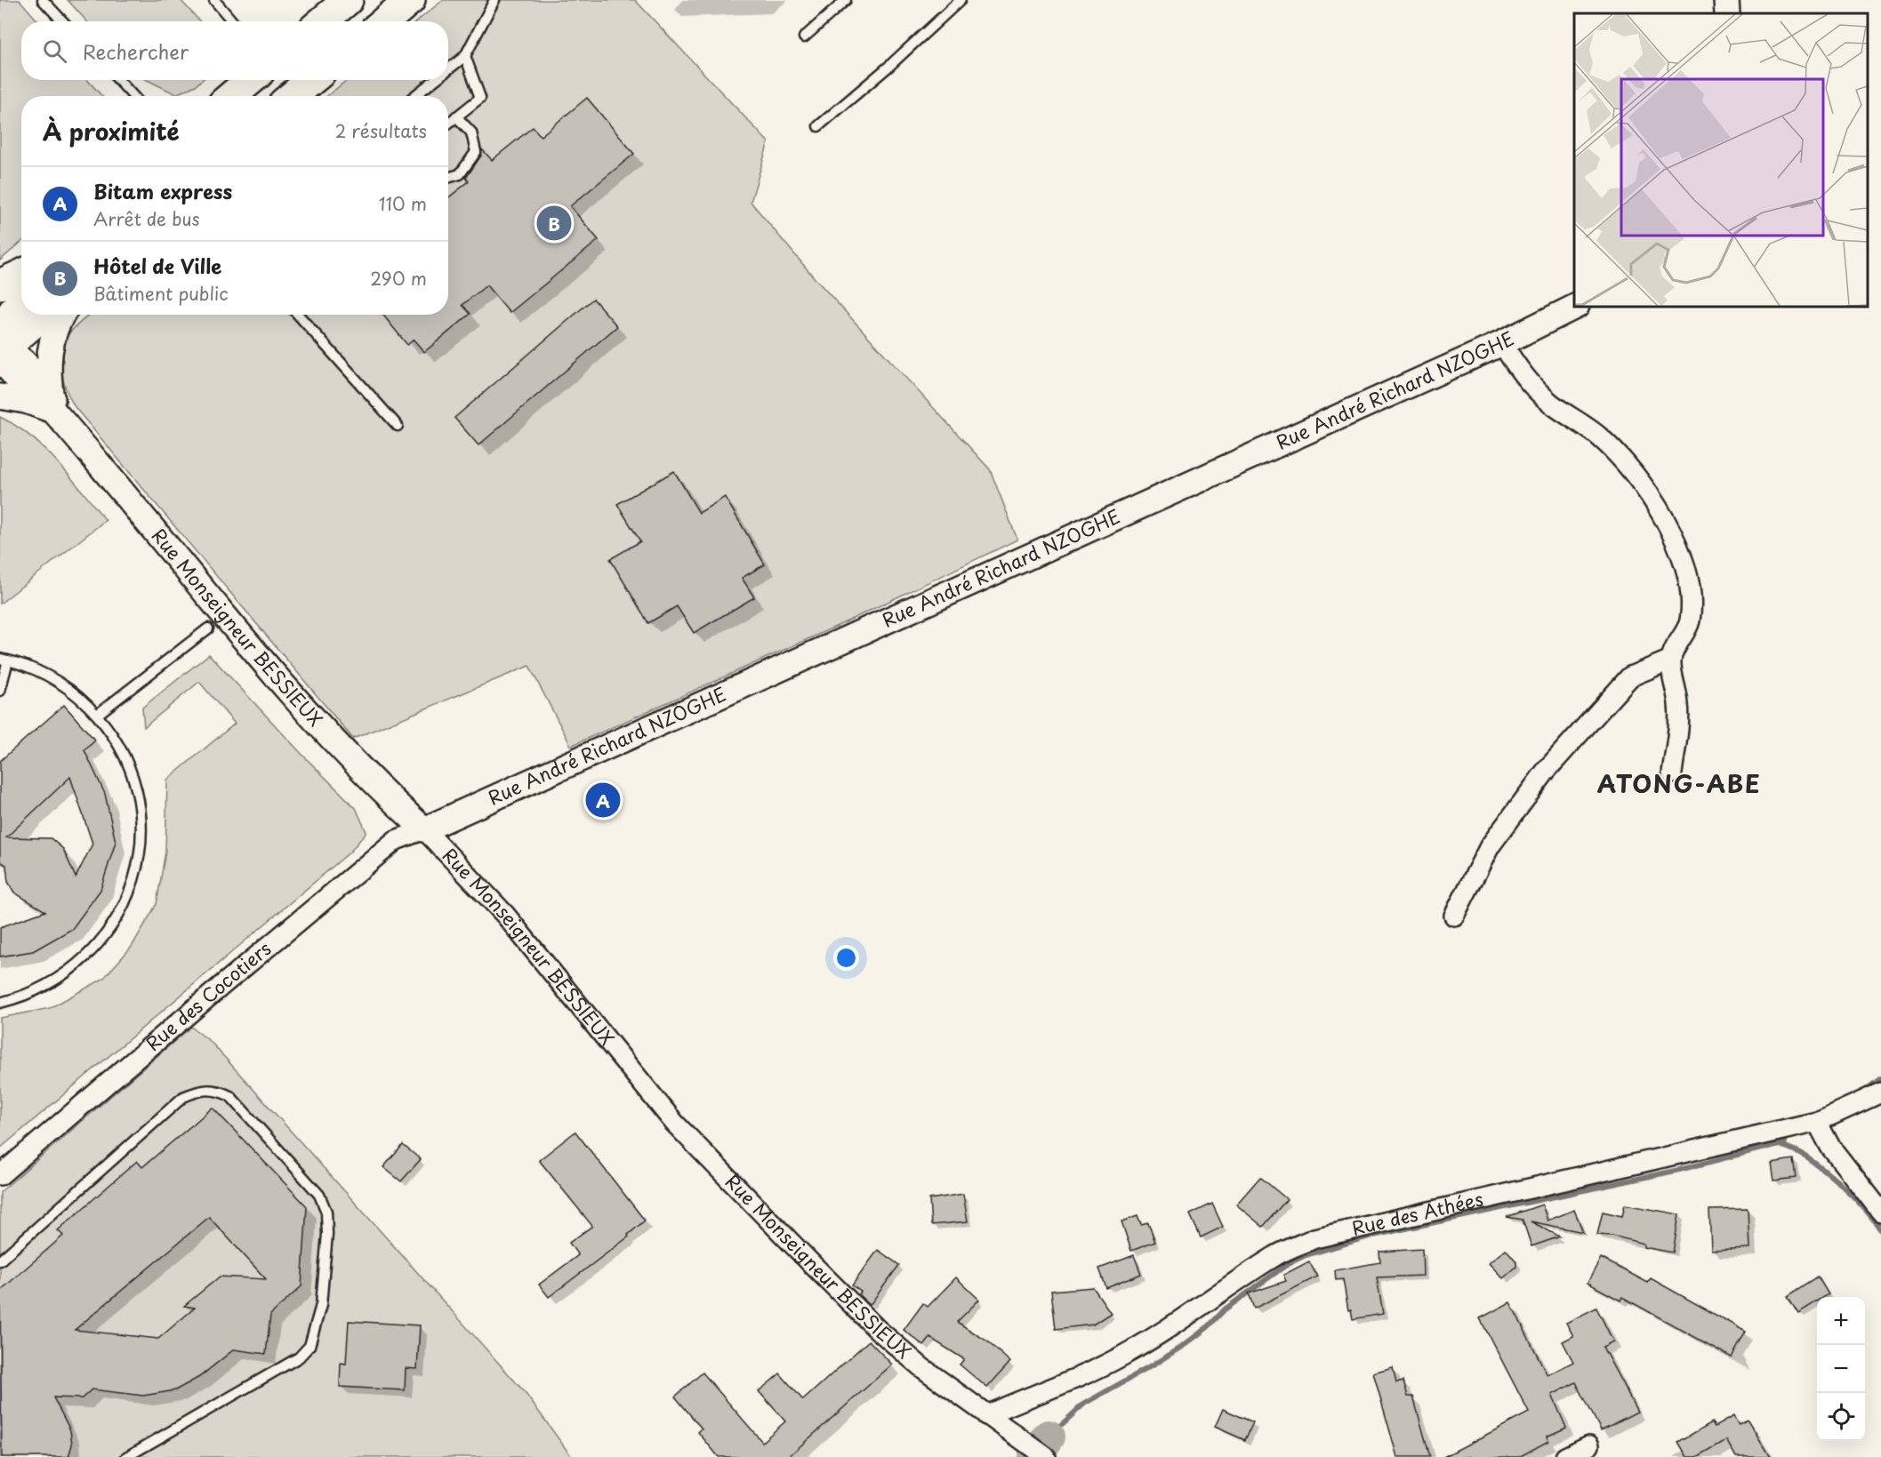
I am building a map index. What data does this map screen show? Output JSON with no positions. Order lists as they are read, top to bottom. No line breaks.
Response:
{"streets":{"street":["Rue André Richard NZOGHE","Rue Monseigneur BESSIEUX","Rue des Cocotiers","Rue des Athées"]},"crossings":[["Rue André Richard NZOGHE","Rue Monseigneur BESSIEUX"],["Rue André Richard NZOGHE","Rue des Cocotiers"],["Rue Monseigneur BESSIEUX","Rue des Cocotiers"],["Rue Monseigneur BESSIEUX","Rue des Athées"]],"districts":["ATONG-ABE"],"page":{"search":"Rechercher","heading":["À proximité","2 résultats"],"list":[{"mark":"A","name":"Bitam express","note":"Arrêt de bus","value":"110 m"},{"mark":"B","name":"Hôtel de Ville","note":"Bâtiment public","value":"290 m"}],"pins":["B","A"],"map_buttons":["+","−"]}}
